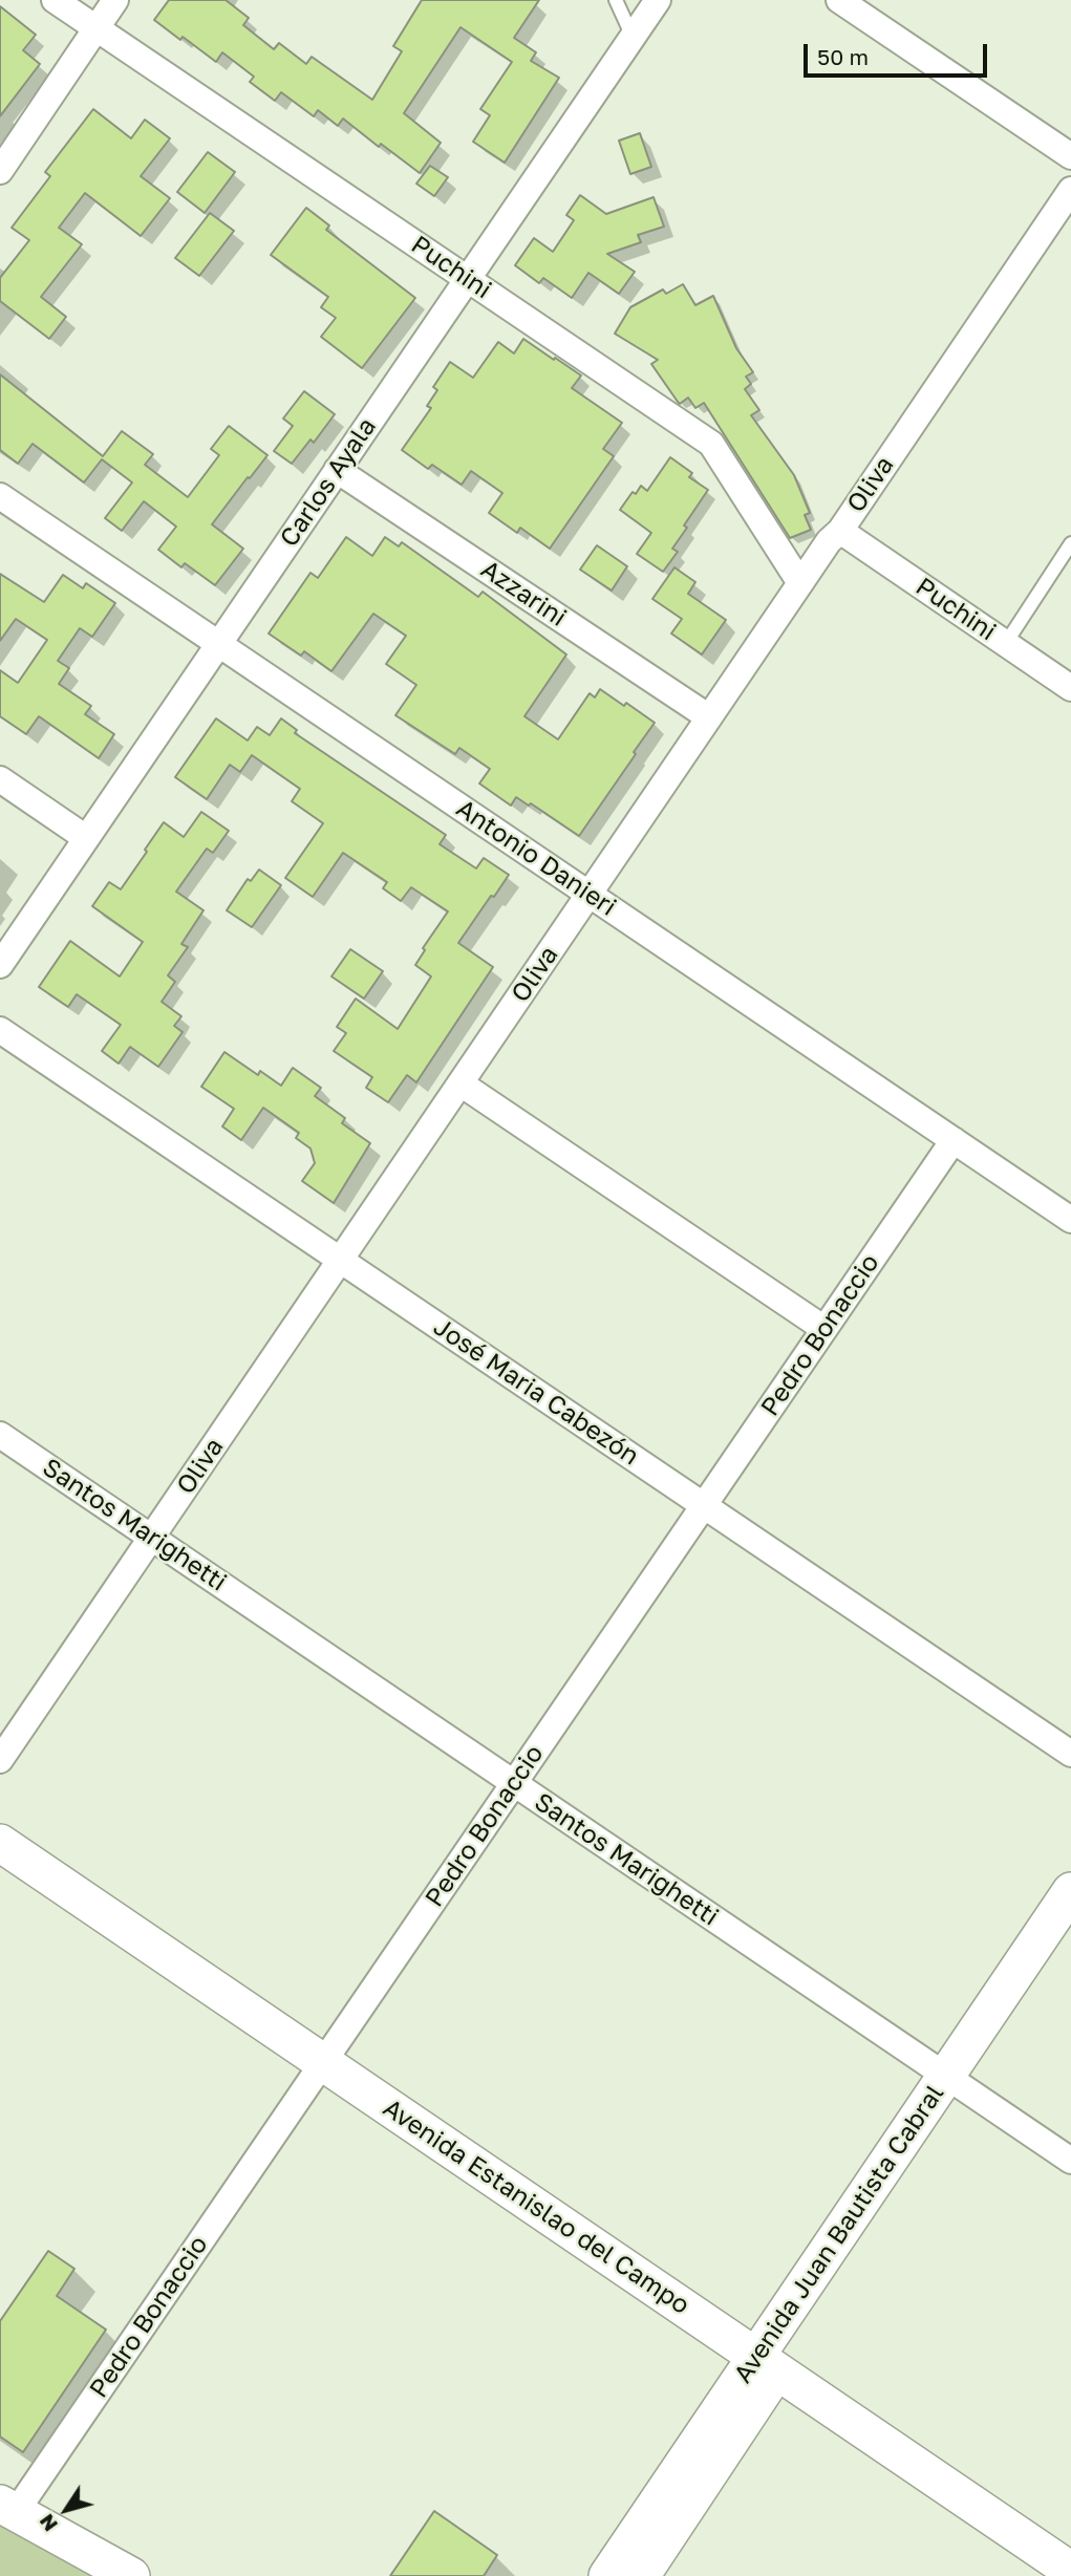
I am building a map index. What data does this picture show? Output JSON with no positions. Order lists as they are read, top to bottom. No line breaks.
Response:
{"streets":{"main road":["Avenida Estanislao del Campo","Avenida Juan Bautista Cabral"],"street":["Puchini","Carlos Ayala","Oliva","Azzarini","Antonio Danieri","Pedro Bonaccio","José Maria Cabezón","Santos Marighetti"]},"crossings":[["Puchini","Carlos Ayala"],["Puchini","Oliva"],["Carlos Ayala","Azzarini"],["Carlos Ayala","Antonio Danieri"],["Oliva","Azzarini"],["Oliva","Antonio Danieri"],["Oliva","José Maria Cabezón"],["Oliva","Santos Marighetti"],["Antonio Danieri","Pedro Bonaccio"],["Pedro Bonaccio","José Maria Cabezón"],["Pedro Bonaccio","Santos Marighetti"],["Pedro Bonaccio","Avenida Estanislao del Campo"],["Santos Marighetti","Avenida Juan Bautista Cabral"],["Avenida Estanislao del Campo","Avenida Juan Bautista Cabral"]],"scale_bar":"50 m","north":"bottom left"}
